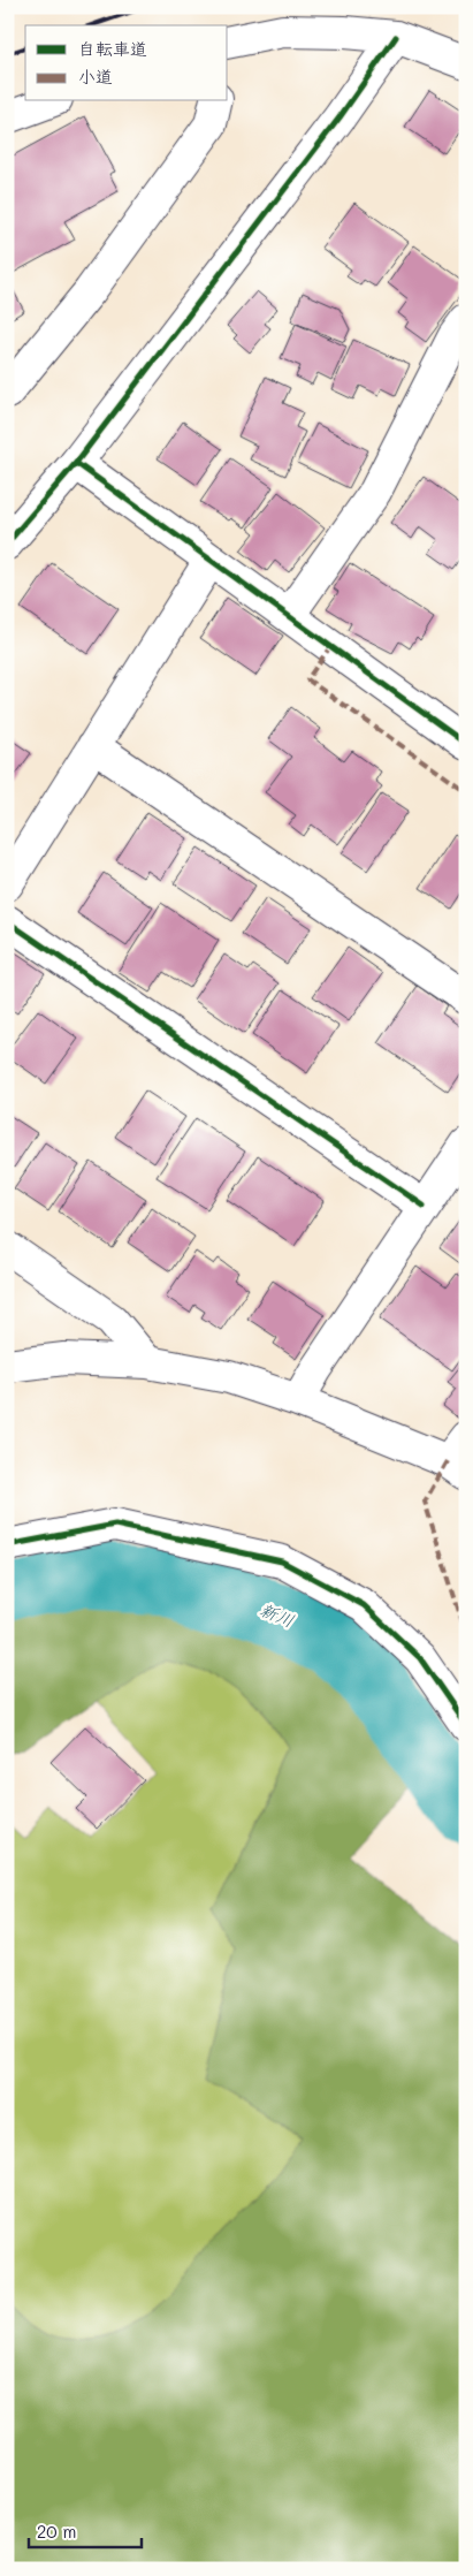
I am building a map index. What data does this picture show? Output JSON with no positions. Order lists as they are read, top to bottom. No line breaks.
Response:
{"water":["新川"],"legend":["自転車道","小道"],"scale_bar":"20 m"}
